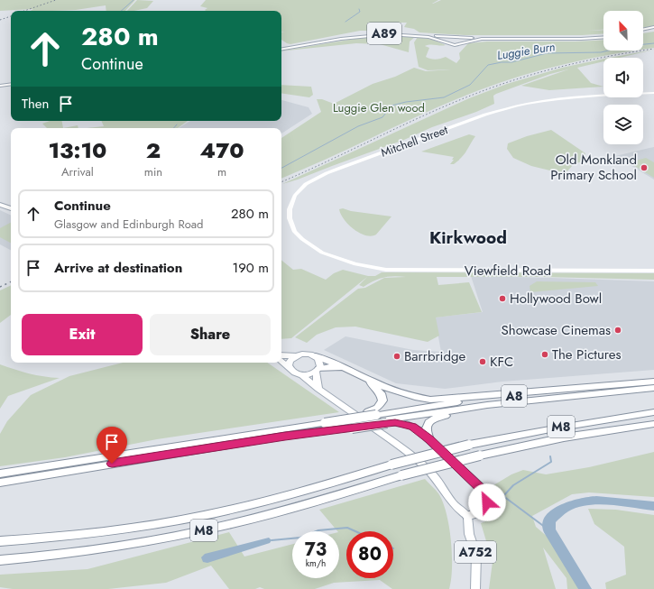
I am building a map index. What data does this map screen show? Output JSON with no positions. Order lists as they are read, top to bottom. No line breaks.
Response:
{"streets":{"highway":["A8","M8"],"main road":["A89","A752"],"street":["Mitchell Street","Viewfield Road"]},"crossings":[["Mitchell Street","Viewfield Road"]],"districts":["Kirkwood"],"water":["Luggie Burn"],"parks":["Luggie Glen wood"],"places":["Old Monkland Primary School","Hollywood Bowl","Showcase Cinemas","The Pictures","Barrbridge","KFC"],"north":"top left","page":{"turn":["280 m","Continue"],"then":"Then","eta":["13:10","Arrival","2","min","470","m"],"list":[{"name":"Continue","note":"Glasgow and Edinburgh Road","value":"280 m"},{"name":"Arrive at destination","value":"190 m"}],"buttons":["Exit","Share"],"speed":"73 km/h","limit":"80"}}
